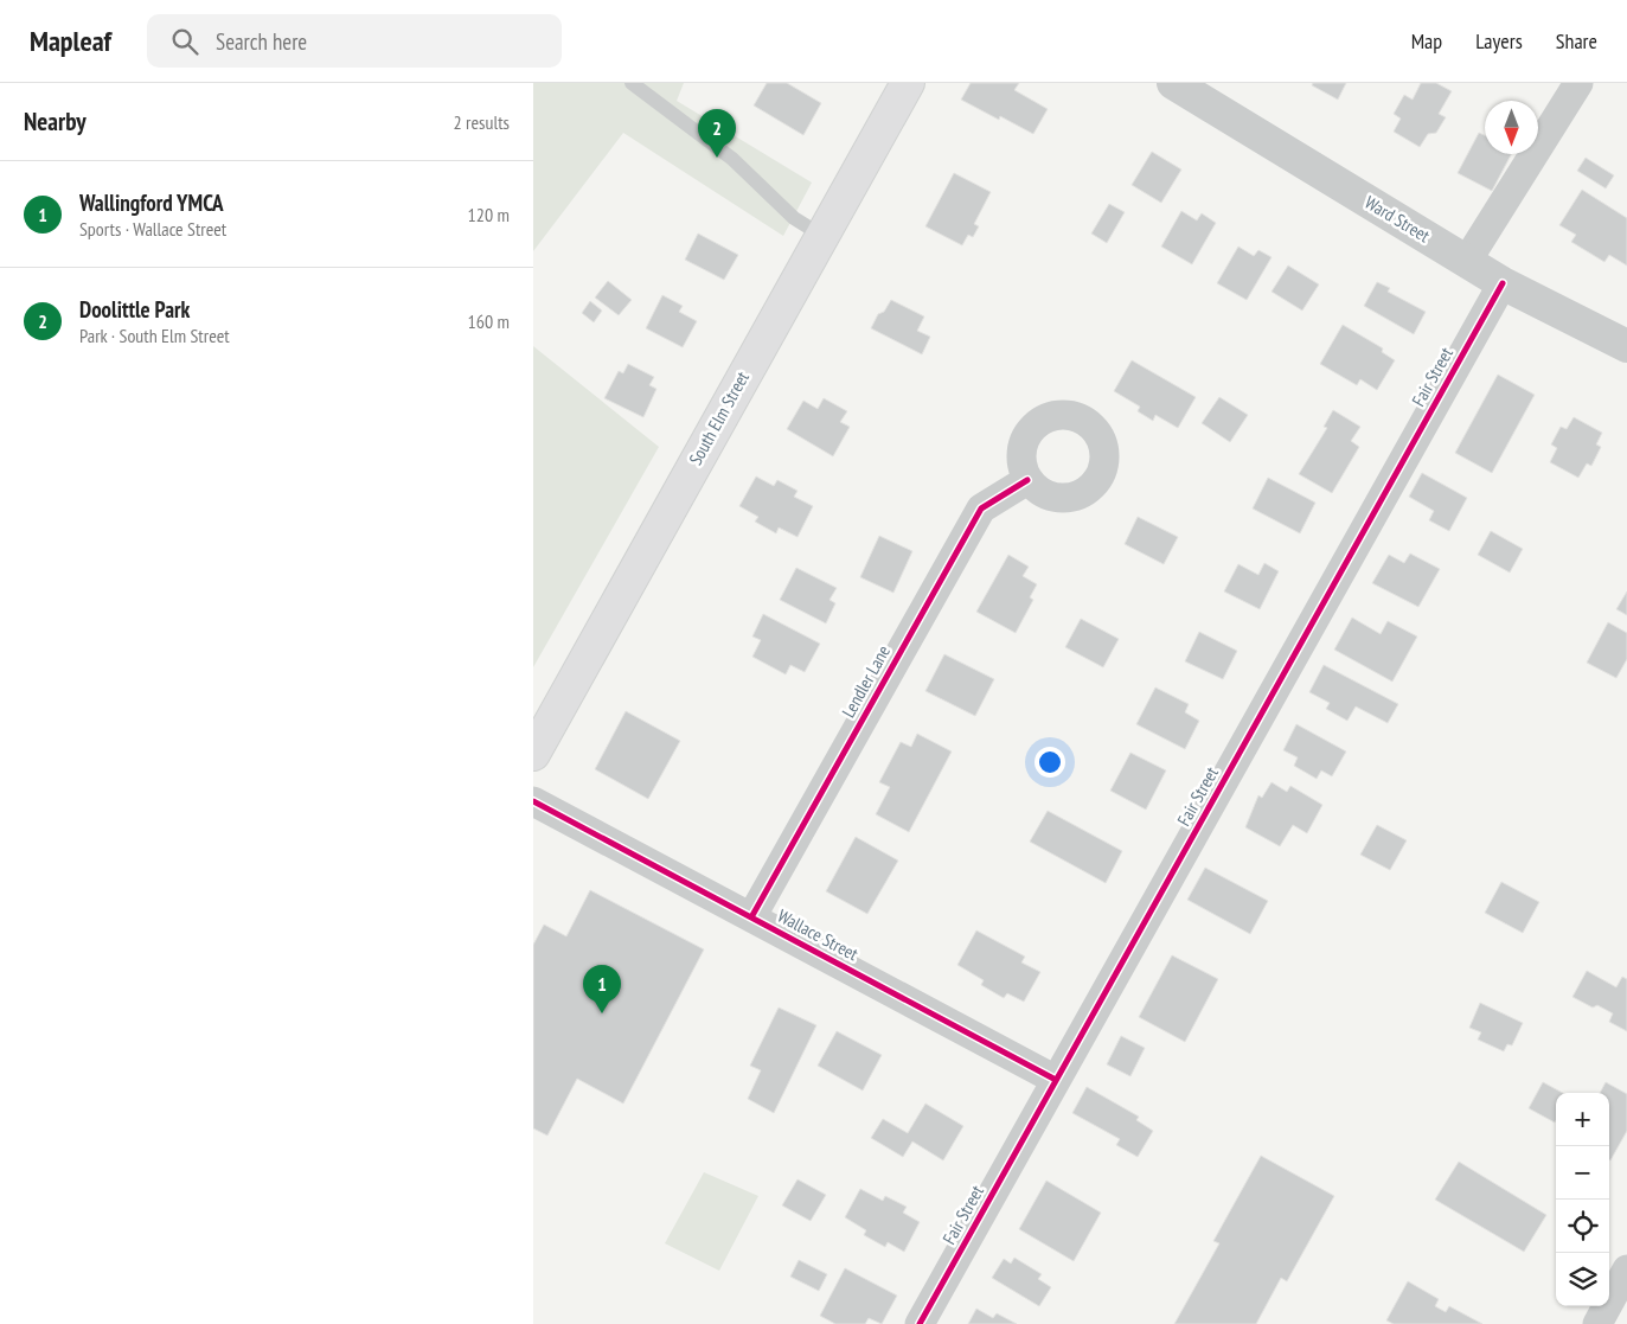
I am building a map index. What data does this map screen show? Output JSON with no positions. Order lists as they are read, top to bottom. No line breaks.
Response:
{"streets":{"main road":["South Elm Street"],"street":["Ward Street","Fair Street","Lendler Lane","Wallace Street"]},"crossings":[["Ward Street","Fair Street"],["Fair Street","Wallace Street"],["Lendler Lane","Wallace Street"]],"north":"bottom","page":{"header":"Mapleaf","search":"Search here","nav":["Map","Layers","Share"],"heading":["Nearby","2 results"],"pins":["2","1"],"list":[{"mark":"1","name":"Wallingford YMCA","note":"Sports · Wallace Street","value":"120 m"},{"mark":"2","name":"Doolittle Park","note":"Park · South Elm Street","value":"160 m"}],"map_buttons":["+","−"]}}
